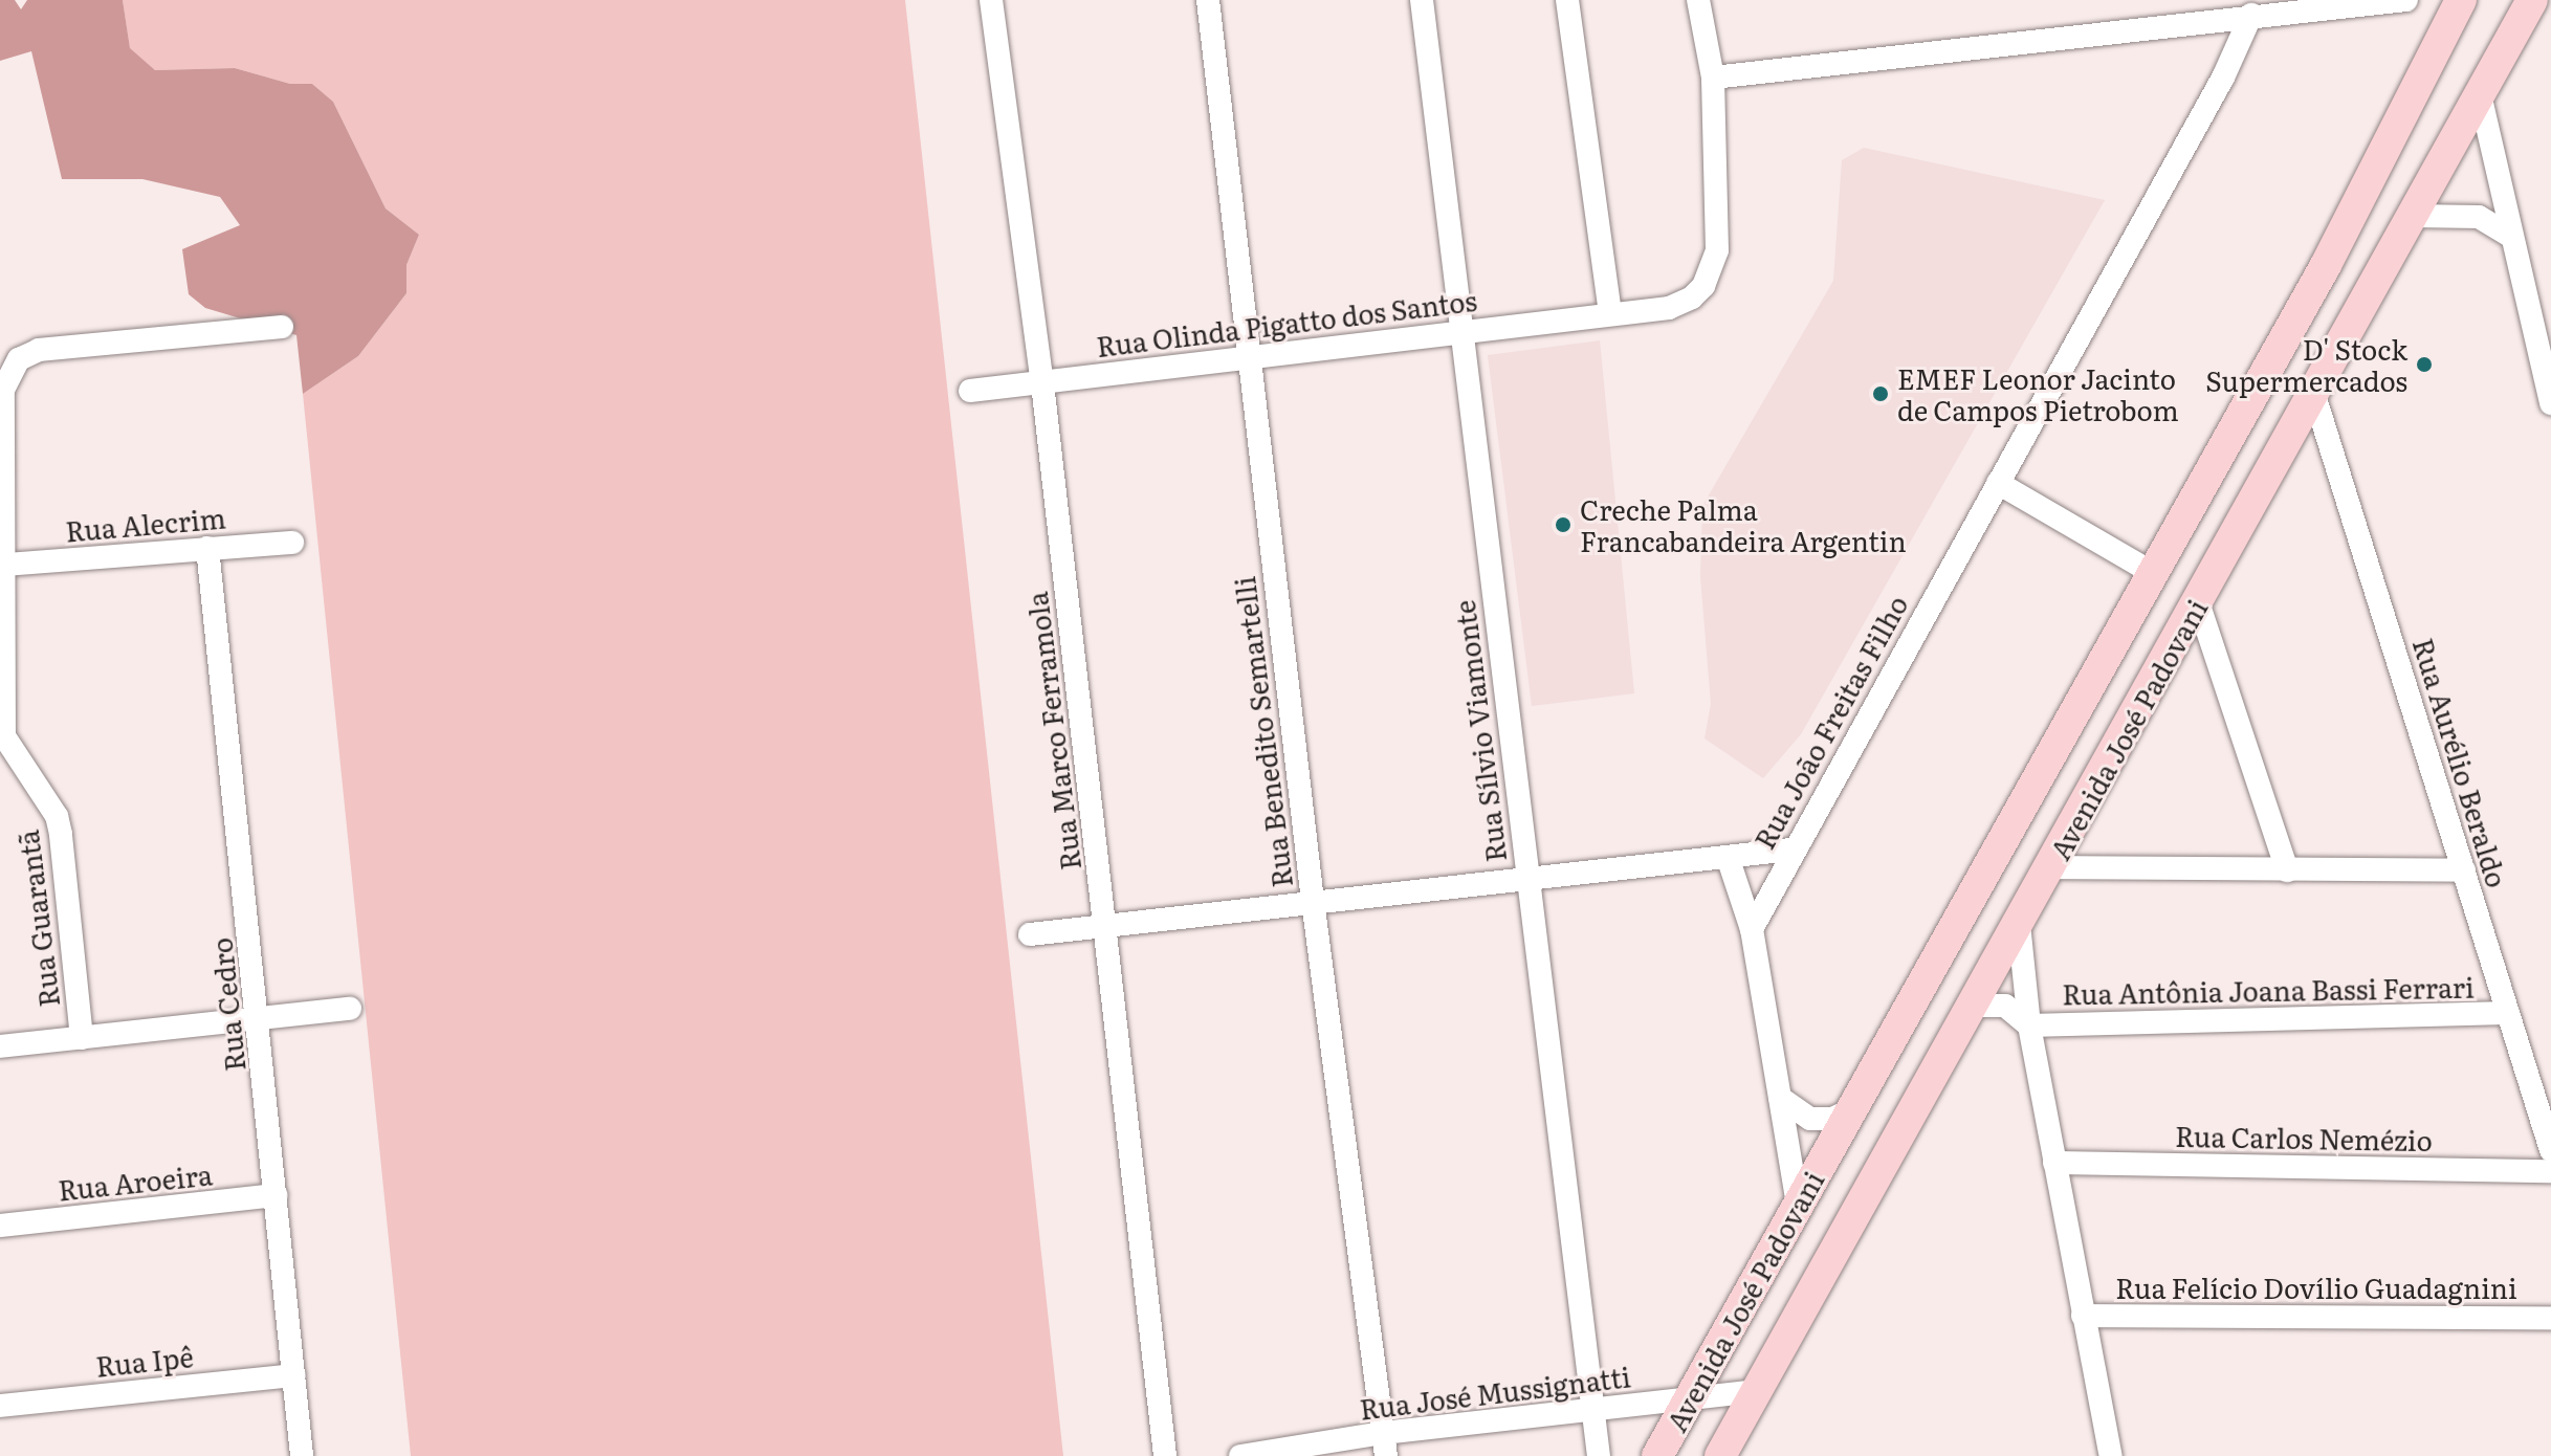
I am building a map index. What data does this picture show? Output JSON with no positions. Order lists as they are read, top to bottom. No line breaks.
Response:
{"streets":{"street":["Rua Olinda Pigatto dos Santos","Rua Alecrim","Rua João Freitas Filho","Avenida José Padovani","Rua Marco Ferramola","Rua Sílvio Viamonte","Rua Benedito Semartelli","Rua Aurélio Beraldo","Rua Guarantã","Rua Antônia Joana Bassi Ferrari","Rua Cedro","Rua Carlos Nemézio","Rua Aroeira","Rua Felício Dovílio Guadagnini","Rua Ipê","Rua José Mussignatti"]},"crossings":[["Rua Olinda Pigatto dos Santos","Rua Marco Ferramola"],["Rua Olinda Pigatto dos Santos","Rua Sílvio Viamonte"],["Rua Olinda Pigatto dos Santos","Rua Benedito Semartelli"],["Rua Alecrim","Rua Guarantã"],["Rua Alecrim","Rua Cedro"],["Avenida José Padovani","Rua Aurélio Beraldo"],["Avenida José Padovani","Rua José Mussignatti"],["Rua Sílvio Viamonte","Rua José Mussignatti"],["Rua Benedito Semartelli","Rua José Mussignatti"],["Rua Aurélio Beraldo","Rua Antônia Joana Bassi Ferrari"],["Rua Cedro","Rua Aroeira"],["Rua Cedro","Rua Ipê"]],"places":["D' Stock Supermercados","EMEF Leonor Jacinto de Campos Pietrobom","Creche Palma Francabandeira Argentin"]}
